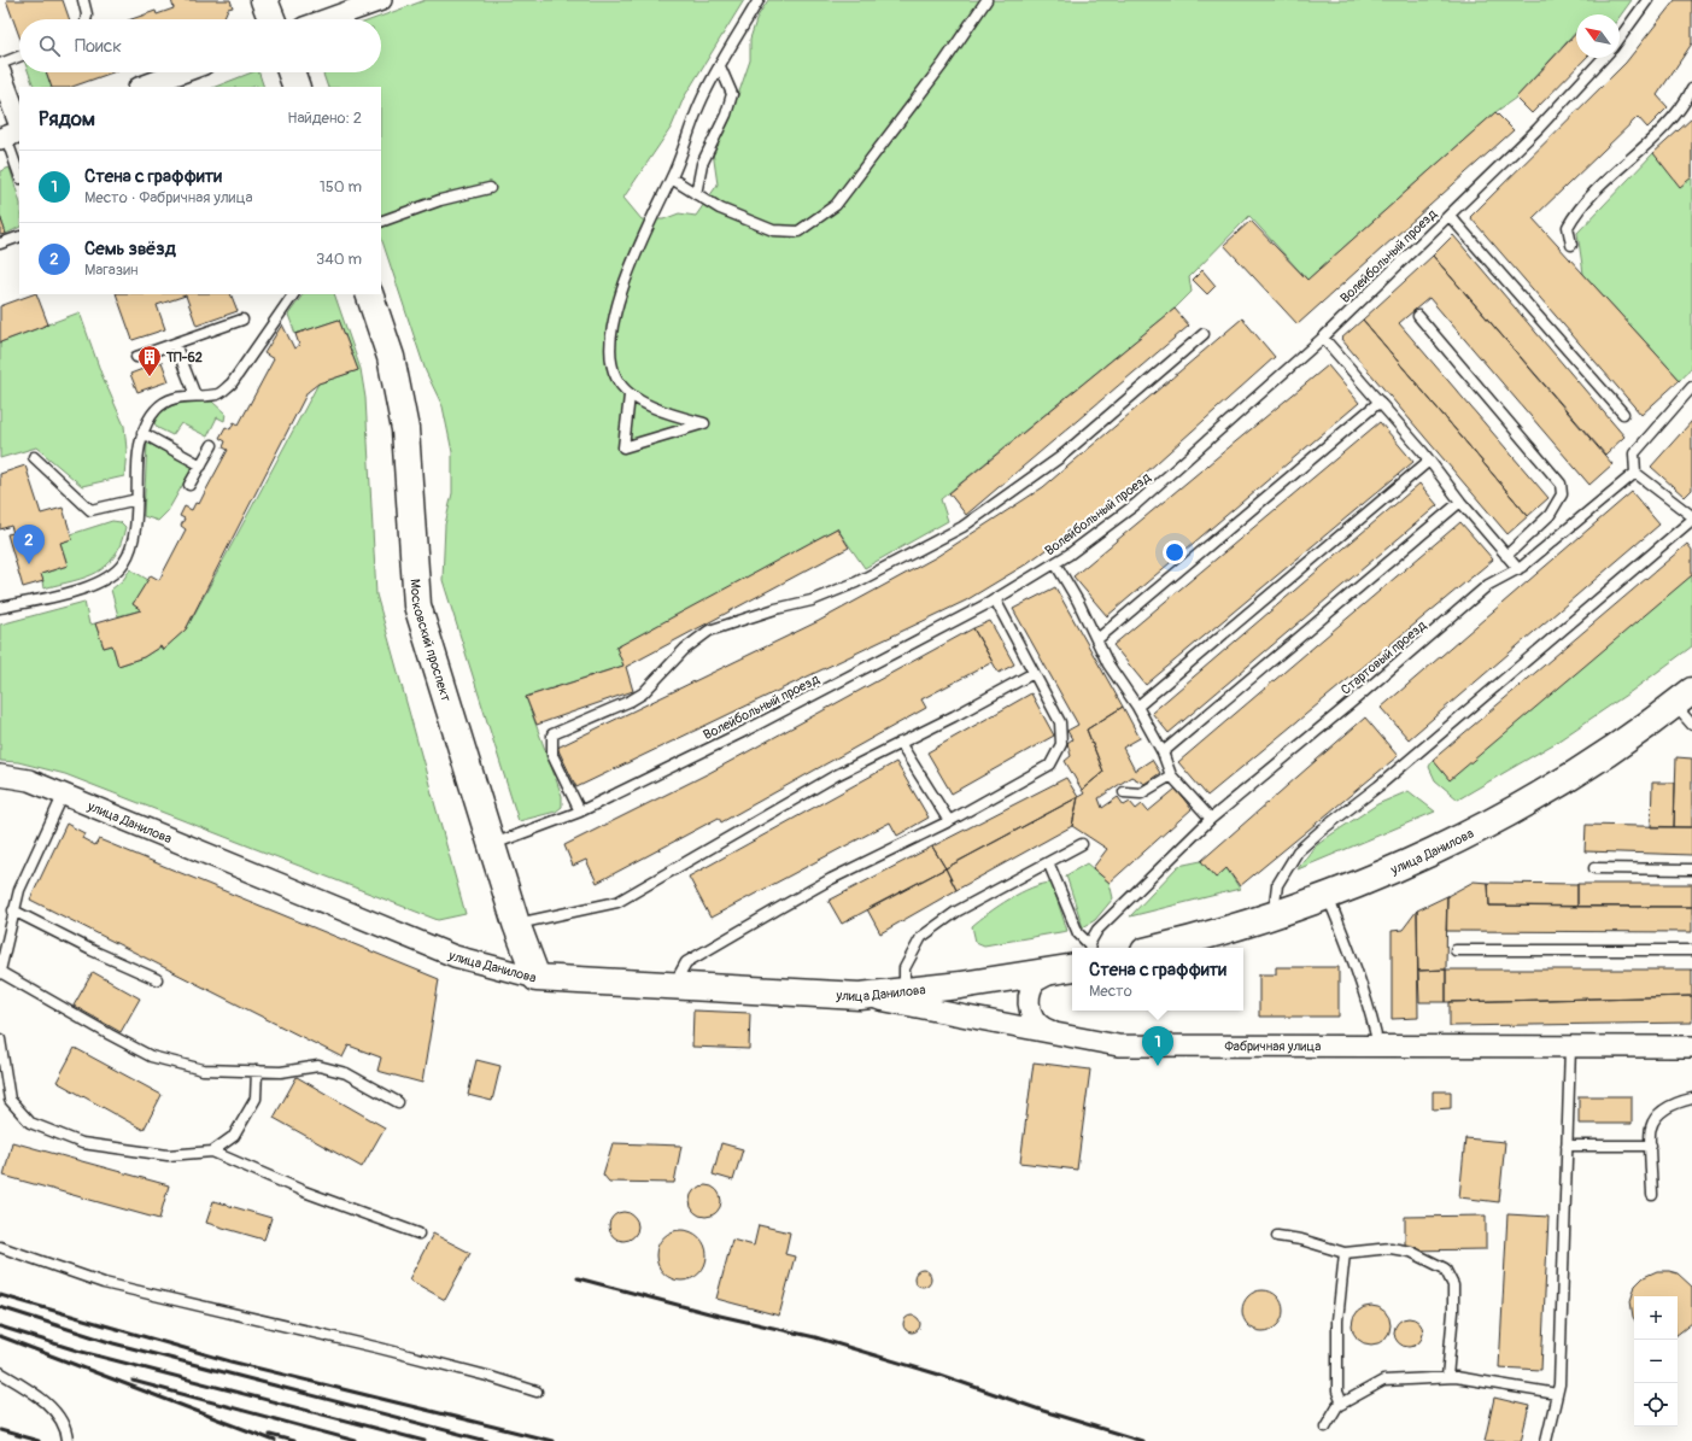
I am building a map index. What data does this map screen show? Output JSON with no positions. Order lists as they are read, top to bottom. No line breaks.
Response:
{"streets":{"street":["Московский проспект","улица Данилова","Фабричная улица"],"lane":["Волейбольный проезд","Стартовый проезд"]},"crossings":[["Волейбольный проезд","Московский проспект"],["Московский проспект","улица Данилова"],["улица Данилова","Фабричная улица"]],"places":{"building":["ТП-62"]},"north":"top left","page":{"search":"Поиск","heading":["Рядом","Найдено: 2"],"list":[{"mark":"1","name":"Стена с граффити","note":"Место · Фабричная улица","value":"150 m"},{"mark":"2","name":"Семь звёзд","note":"Магазин","value":"340 m"}],"pins":["2","1"],"popup":["Стена с граффити","Место"],"map_buttons":["+","−"]}}
